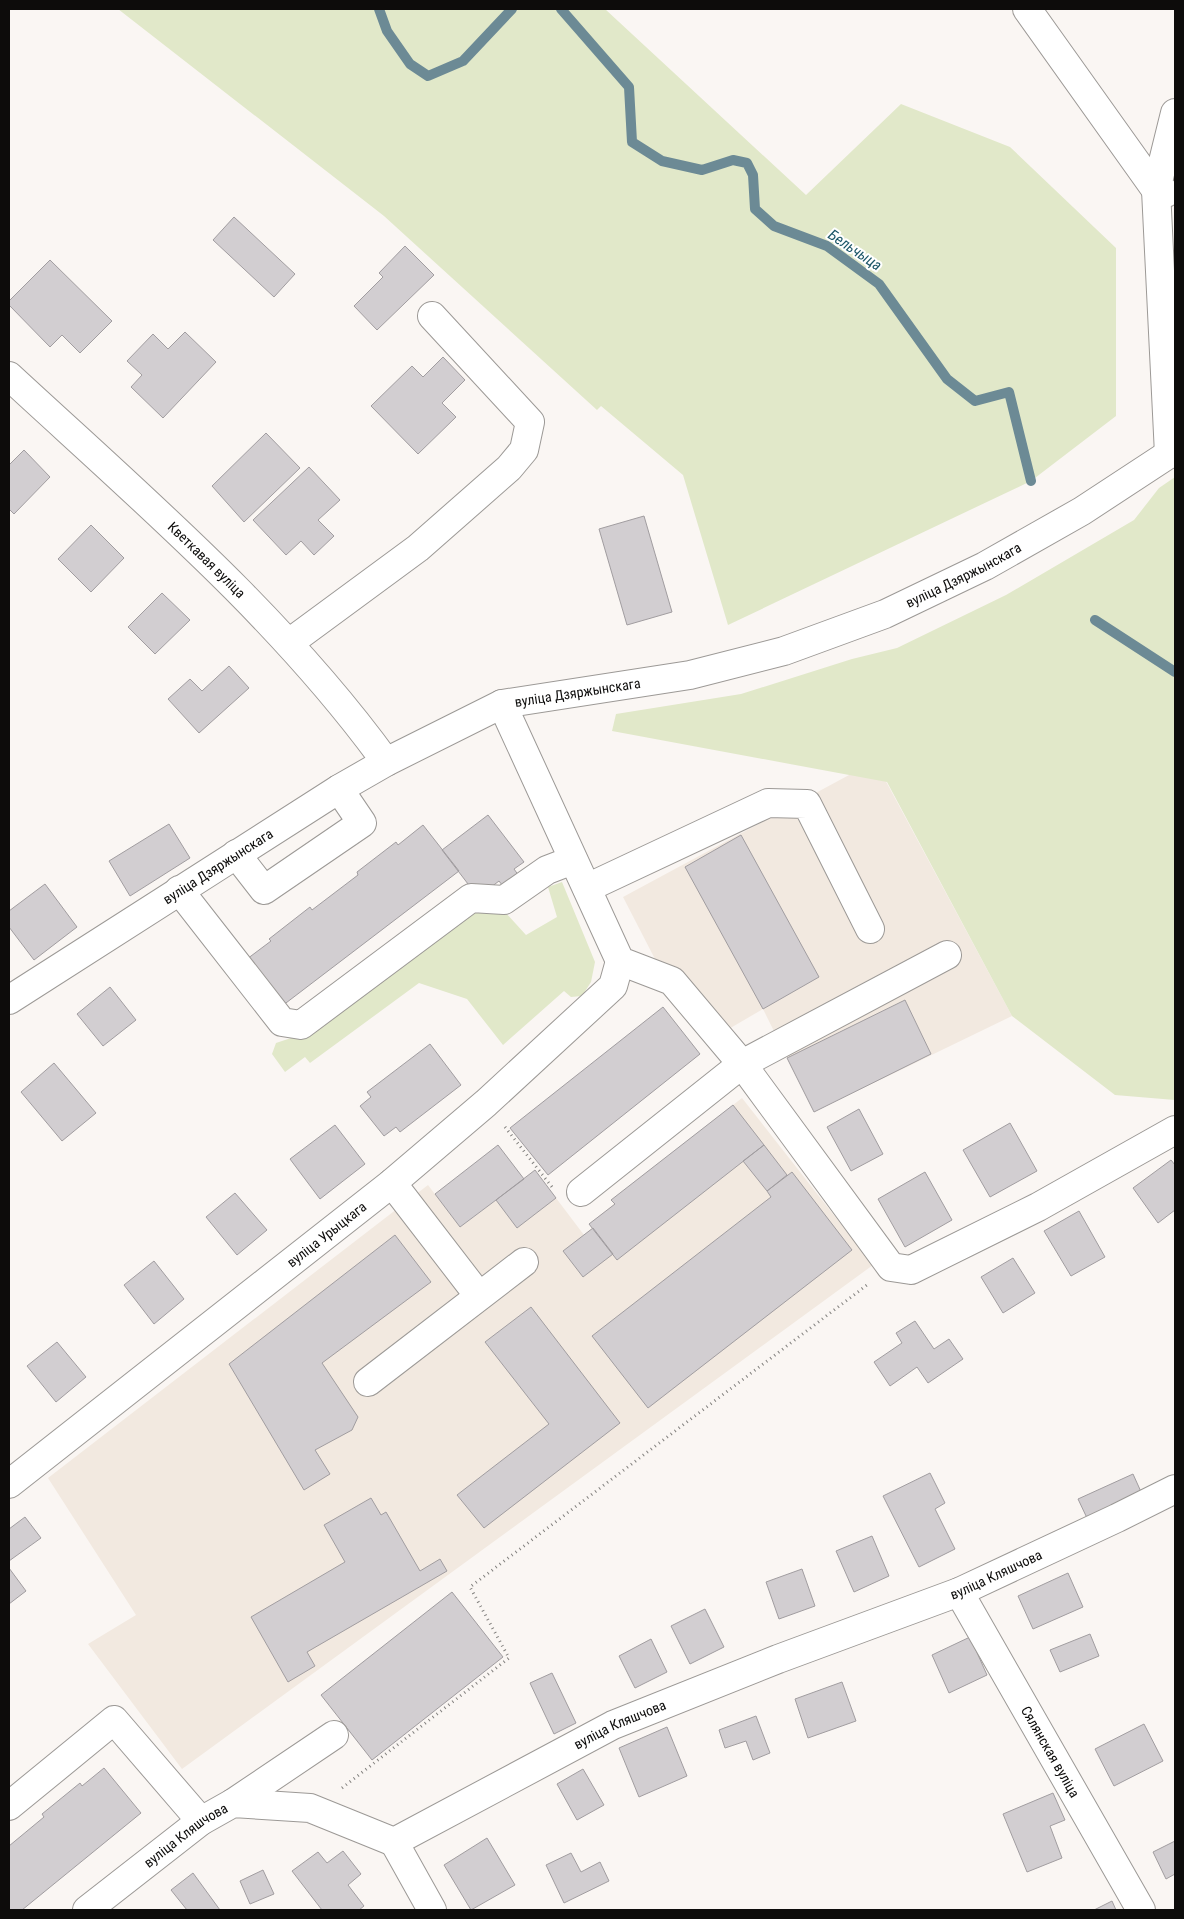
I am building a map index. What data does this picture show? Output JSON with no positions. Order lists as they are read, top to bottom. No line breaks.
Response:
{"streets":{"street":["Кветкавая вуліца","вуліца Дзяржынскага","вуліца Урыцкага","вуліца Кляшчова","Сялянская вуліца"]},"crossings":[["Кветкавая вуліца","вуліца Дзяржынскага"],["вуліца Кляшчова","Сялянская вуліца"]],"water":["Бельчыца"]}
